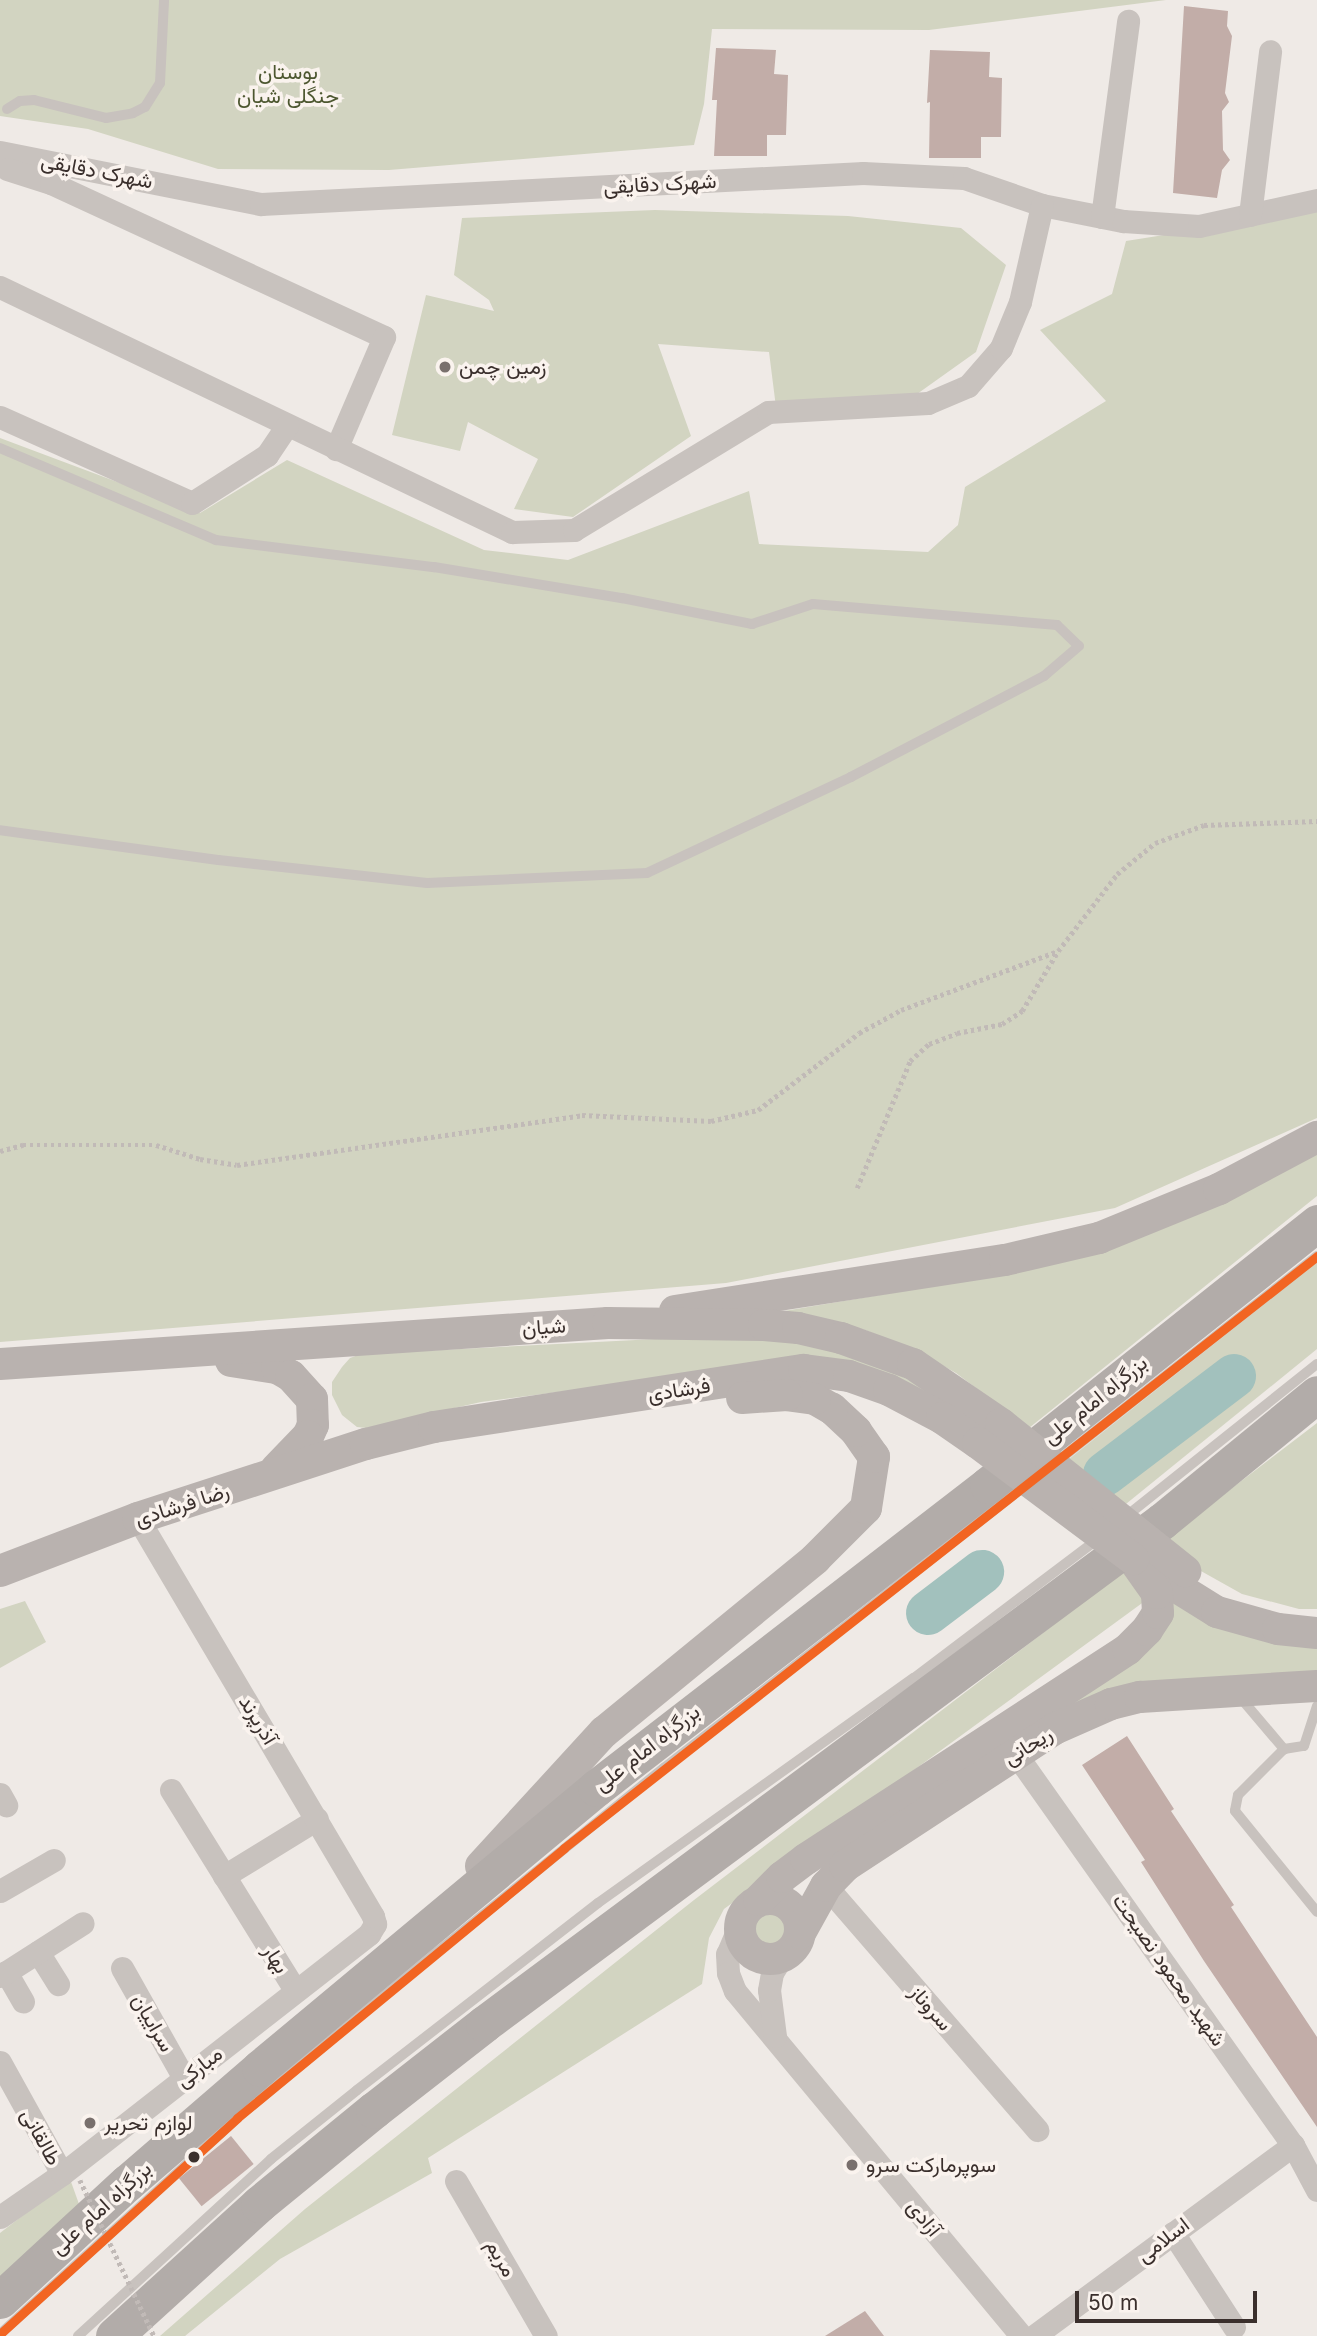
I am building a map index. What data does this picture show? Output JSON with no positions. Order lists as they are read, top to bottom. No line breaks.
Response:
{"streets":{"highway":["بزرگراه امام علی"],"main road":["شیان","فرشادی","رضا فرشادی","ریحانی"],"street":["شهرک دقایقی","آذرپرند","بهار","شهید محمود نصیحت","سروناز","سراییان","مبارکی","طالقانی","آزادی","اسلامی","مریم"]},"crossings":[["شیان","فرشادی"],["فرشادی","رضا فرشادی"],["رضا فرشادی","آذرپرند"],["آذرپرند","بهار"],["ریحانی","شهید محمود نصیحت"],["ریحانی","سروناز"],["ریحانی","آزادی"],["بهار","مبارکی"],["شهید محمود نصیحت","اسلامی"],["سراییان","مبارکی"],["مبارکی","طالقانی"]],"parks":["بوستان جنگلی شیان"],"places":["زمین چمن","لوازم تحریر","سوپرمارکت سرو"],"scale_bar":"50 m"}
